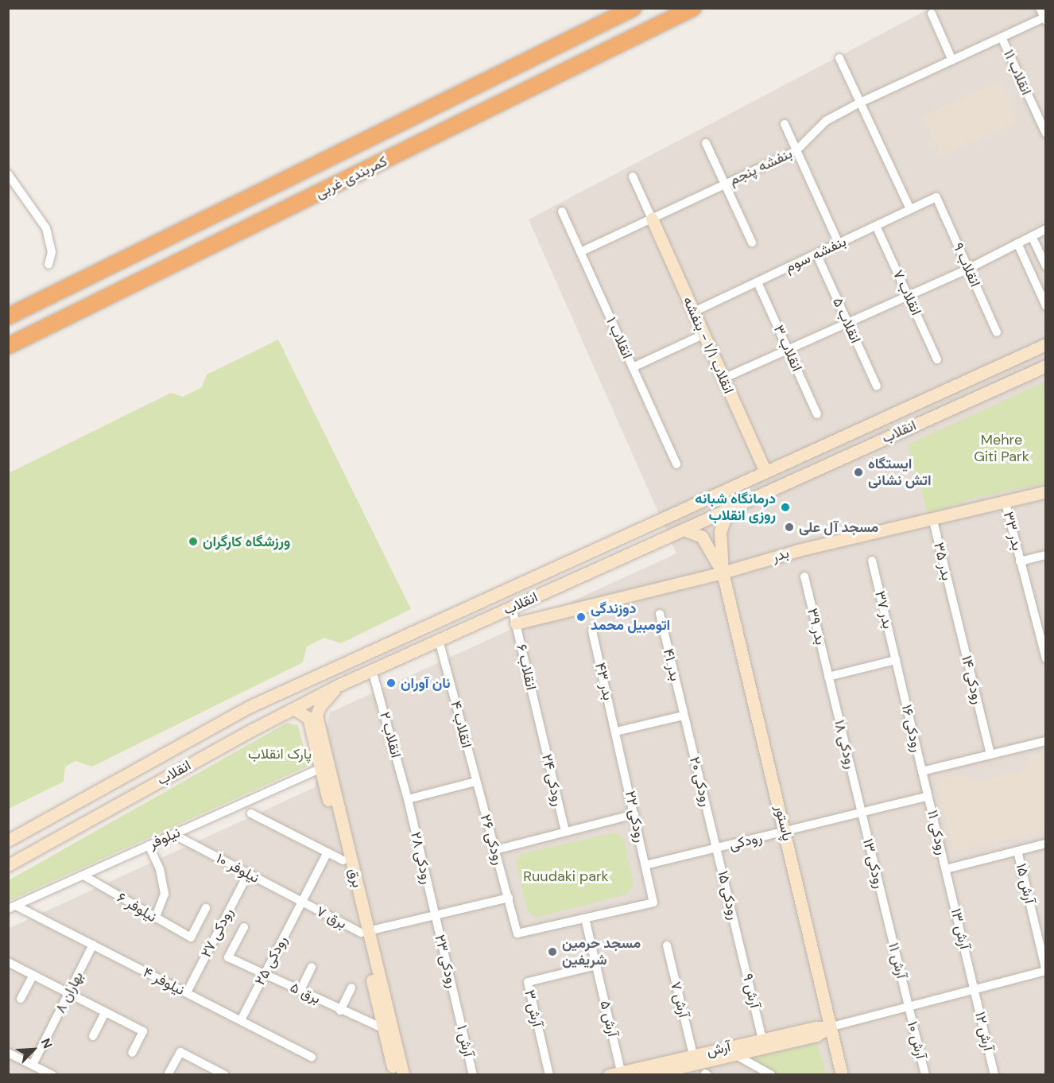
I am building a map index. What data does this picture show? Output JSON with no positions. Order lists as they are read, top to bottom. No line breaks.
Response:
{"streets":{"highway":["کمربندی غربی"],"street":["انقلاب ۱۱","بنفشه پنجم","بنفشه سوم","انقلاب ۹","انقلاب ۷","انقلاب ۵","انقلاب ۱","انقلاب ۱/۱ - بنفشه","انقلاب ۳","انقلاب","بدر ۳۳","بدر","بدر ۳۵","بدر ۳۷","بدر ۳۹","بدر ۴۱","انقلاب ۶","رودکی ۱۴","بدر ۴۳","انقلاب ۴","رودکی ۱۶","انقلاب ۲","رودکی ۱۸","رودکی ۲۴","رودکی ۲۰","رودکی ۲۲","پاستور","رودکی ۱۱","نیلوفر","رودکی ۲۶","رودکی","رودکی ۲۸","رودکی ۱۳","نیلوفر ۱۰","برق","آرش ۱۵","رودکی ۱۵","نیلوفر ۶","برق ۷","آرش ۱۳","رودکی ۲۷","رودکی ۲۵","آرش ۱۱","رودکی ۲۳","نیلوفر ۴","آرش ۹","بهاران ۸","برق ۵","آرش ۷","آرش ۳","آرش ۵","آرش ۱۲","آرش ۱۰","آرش ۱","آرش"]},"crossings":[["انقلاب ۱۱","بنفشه پنجم"],["بنفشه پنجم","انقلاب ۱"],["بنفشه پنجم","انقلاب ۱/۱ - بنفشه"],["بنفشه سوم","انقلاب ۹"],["بنفشه سوم","انقلاب ۷"],["بنفشه سوم","انقلاب ۵"],["بنفشه سوم","انقلاب ۱/۱ - بنفشه"],["بنفشه سوم","انقلاب ۳"],["انقلاب ۱/۱ - بنفشه","انقلاب"],["انقلاب","انقلاب ۶"],["انقلاب","انقلاب ۴"],["انقلاب","انقلاب ۲"],["انقلاب","برق"],["بدر ۳۳","بدر"],["بدر","بدر ۳۵"],["بدر","انقلاب ۶"],["بدر","پاستور"],["بدر ۳۵","رودکی ۱۴"],["بدر ۳۷","رودکی ۱۶"],["بدر ۳۹","رودکی ۱۸"],["بدر ۴۱","رودکی ۲۰"],["انقلاب ۶","رودکی ۲۴"],["بدر ۴۳","رودکی ۲۲"],["انقلاب ۴","رودکی ۲۶"],["رودکی ۱۶","رودکی ۱۱"],["رودکی ۱۶","رودکی"],["انقلاب ۲","رودکی ۲۸"],["رودکی ۱۸","رودکی"],["رودکی ۱۸","رودکی ۱۳"],["رودکی ۲۰","رودکی"],["رودکی ۲۰","رودکی ۱۵"],["رودکی ۲۲","رودکی ۲۶"],["رودکی ۲۲","رودکی"],["رودکی ۲۲","آرش ۵"],["پاستور","رودکی"],["پاستور","آرش"],["رودکی ۱۱","رودکی"],["رودکی ۱۱","آرش ۱۳"],["نیلوفر","نیلوفر ۱۰"],["نیلوفر","برق"],["نیلوفر","نیلوفر ۶"],["نیلوفر","نیلوفر ۴"],["رودکی ۲۶","آرش ۵"],["رودکی","رودکی ۱۳"],["رودکی","رودکی ۱۵"],["رودکی ۲۸","رودکی ۲۳"],["رودکی ۱۳","آرش ۱۱"],["نیلوفر ۱۰","برق ۷"],["نیلوفر ۱۰","رودکی ۲۷"],["نیلوفر ۱۰","رودکی ۲۵"],["برق","برق ۷"],["برق","برق ۵"],["آرش ۱۵","آرش"],["رودکی ۱۵","آرش ۹"],["برق ۷","رودکی ۲۵"],["آرش ۱۳","آرش ۱۲"],["آرش ۱۳","آرش"],["رودکی ۲۷","نیلوفر ۴"],["رودکی ۲۵","نیلوفر ۴"],["رودکی ۲۵","برق ۵"],["آرش ۱۱","آرش ۱۰"],["آرش ۱۱","آرش"],["رودکی ۲۳","آرش ۱"],["نیلوفر ۴","بهاران ۸"],["آرش ۹","آرش"],["آرش ۷","آرش"],["آرش ۳","آرش ۵"],["آرش ۵","آرش"],["آرش ۱۲","آرش"],["آرش ۱۰","آرش"]],"parks":["Mehre Giti Park","پارک انقلاب","Ruudaki park"],"places":["ایستگاه اتش نشانی","درمانگاه شبانه روزی انقلاب","مسجد آل علی","ورزشگاه کارگران","دوزندگی اتومبیل محمد","نان آوران","مسجد حرمین شریفین"],"north":"top right"}
